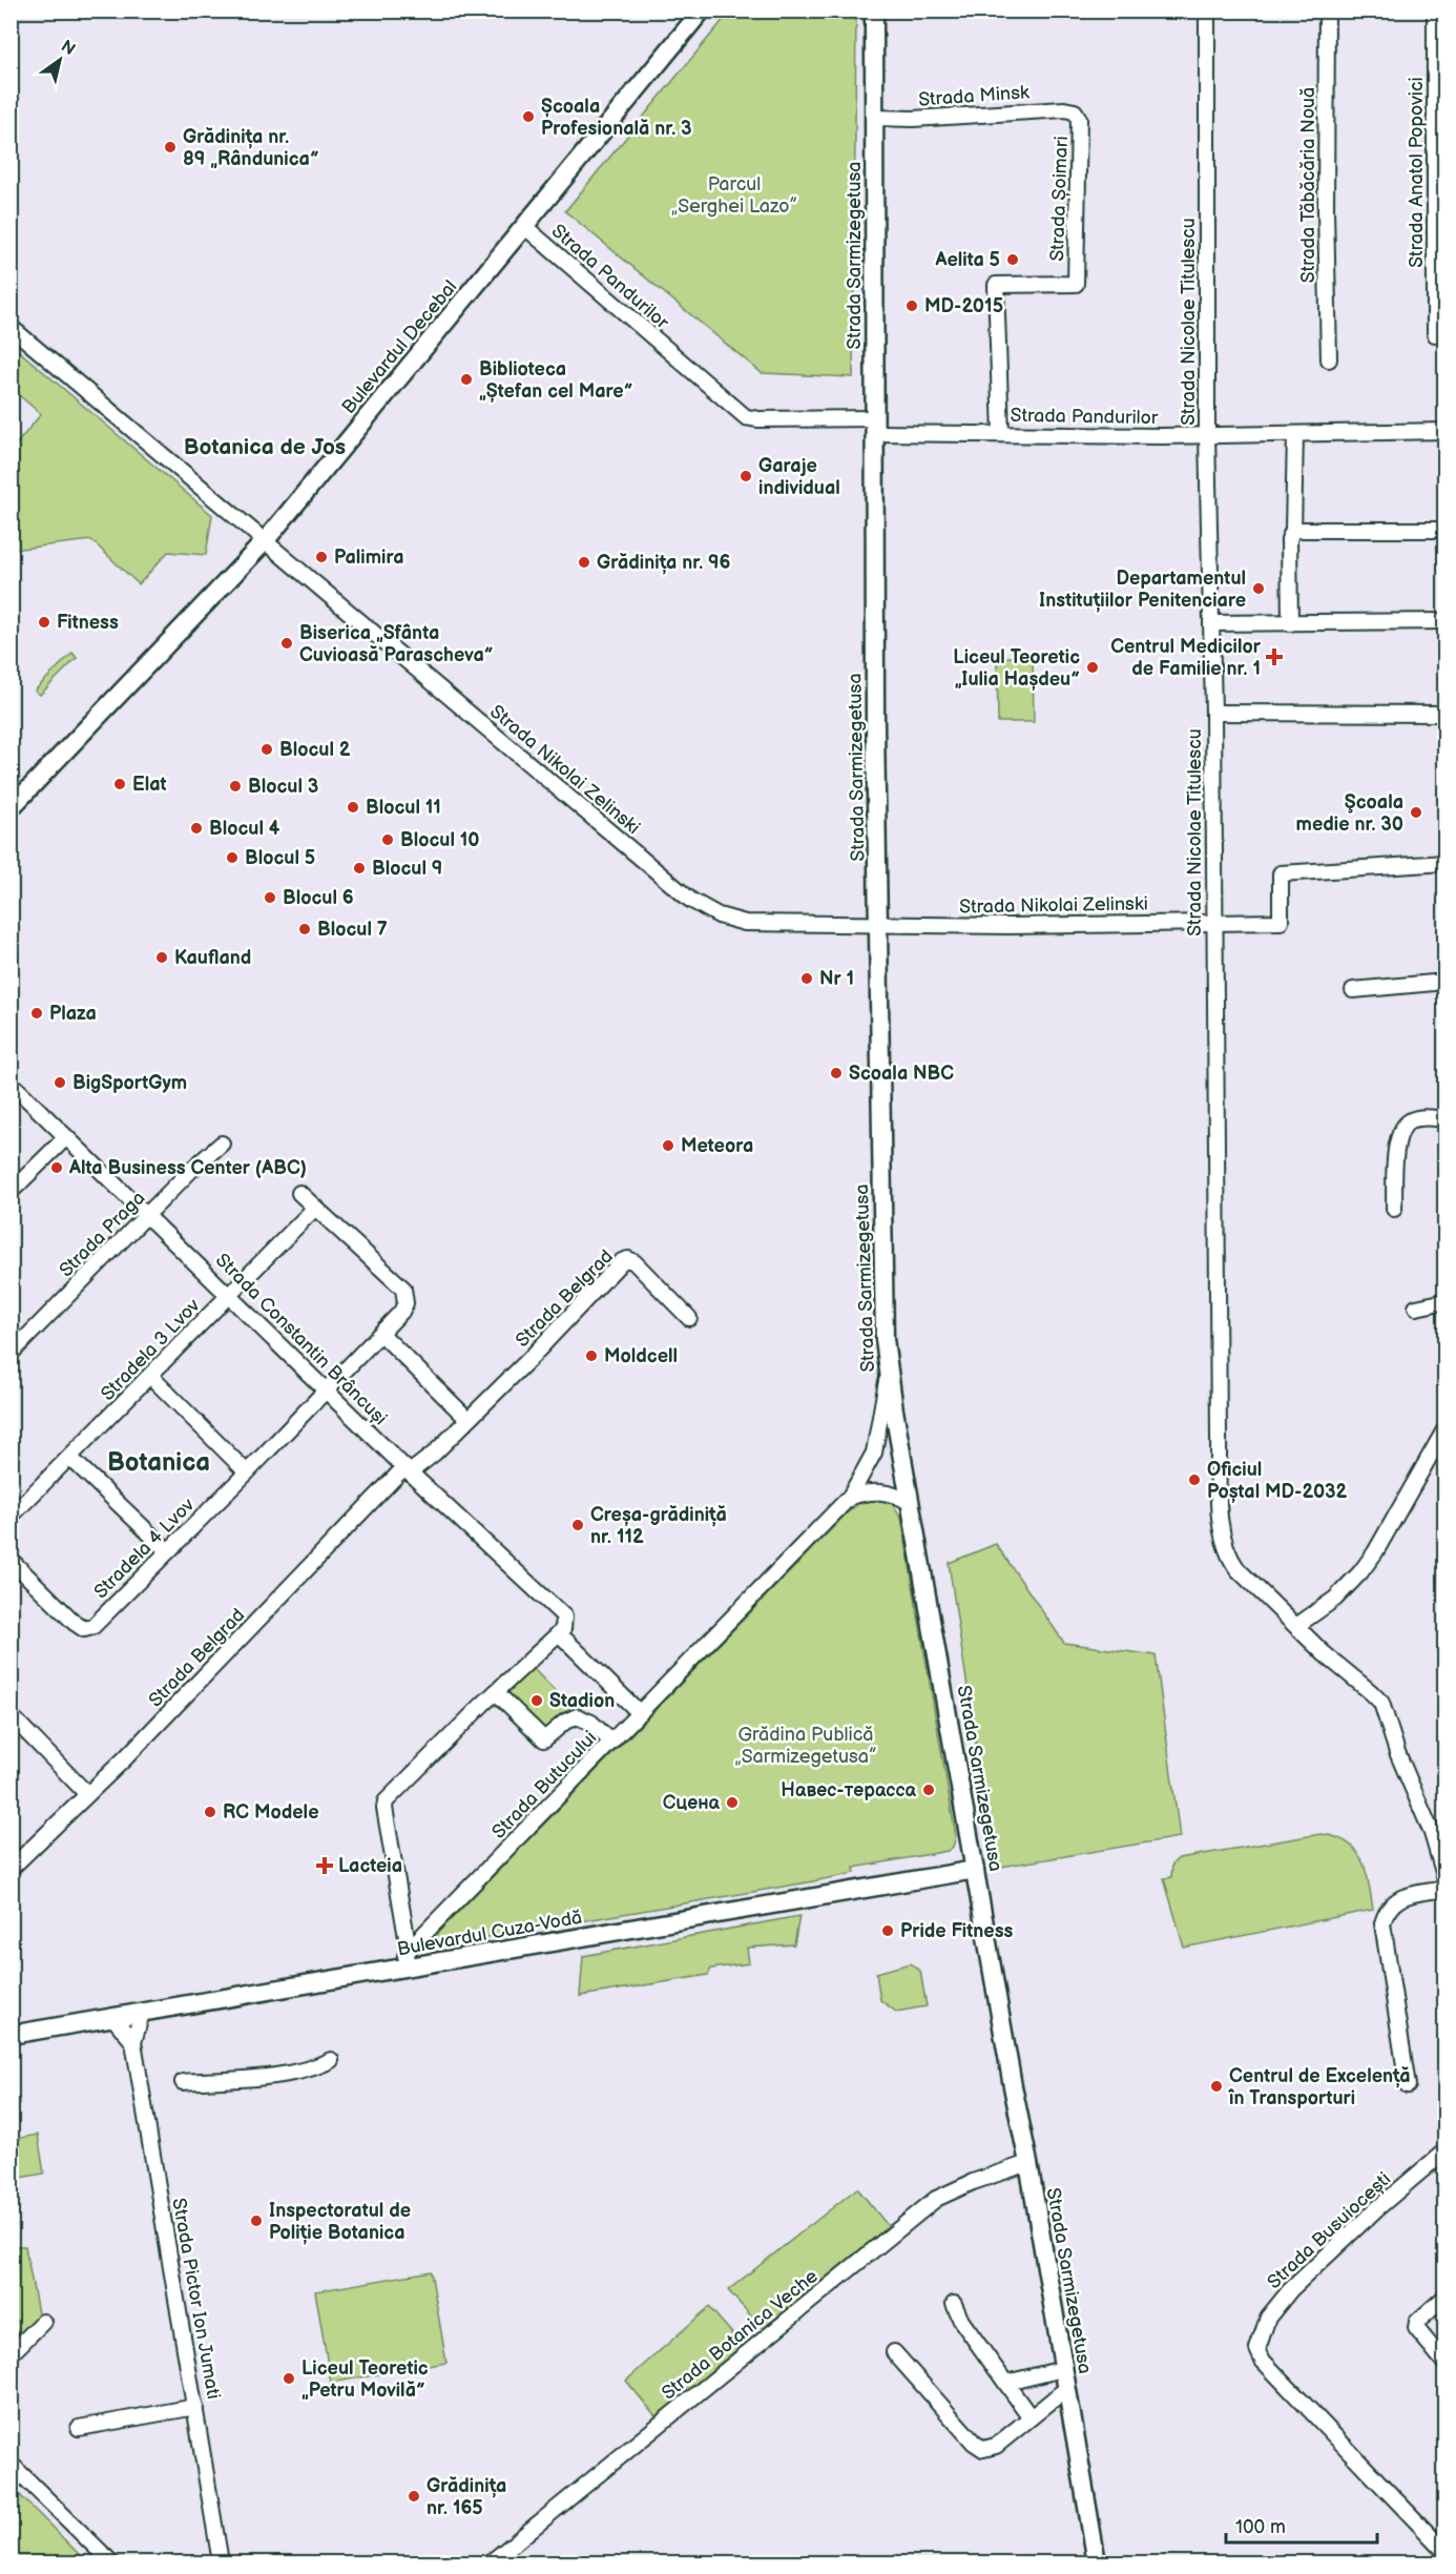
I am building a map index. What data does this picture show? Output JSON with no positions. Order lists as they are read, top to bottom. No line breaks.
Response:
{"streets":{"main road":["Strada Sarmizegetusa","Bulevardul Decebal","Bulevardul Cuza-Vodă"],"street":["Strada Minsk","Strada Anatol Popovici","Strada Tăbăcăria Nouă","Strada Șoimari","Strada Pandurilor","Strada Nicolae Titulescu","Strada Nikolai Zelinski","Strada Praga","Strada Belgrad","Strada Constantin Brâncuși","Stradela 3 Lvov","Stradela 4 Lvov","Strada Butucului","Strada Busuiocești","Strada Pictor Ion Jumati","Strada Botanica Veche"]},"crossings":[["Strada Minsk","Strada Șoimari"],["Strada Minsk","Strada Sarmizegetusa"],["Strada Șoimari","Strada Pandurilor"],["Strada Sarmizegetusa","Strada Pandurilor"],["Strada Sarmizegetusa","Strada Nikolai Zelinski"],["Strada Sarmizegetusa","Strada Butucului"],["Strada Sarmizegetusa","Bulevardul Cuza-Vodă"],["Strada Sarmizegetusa","Strada Botanica Veche"],["Strada Pandurilor","Strada Nicolae Titulescu"],["Strada Pandurilor","Bulevardul Decebal"],["Strada Nicolae Titulescu","Strada Nikolai Zelinski"],["Bulevardul Decebal","Strada Nikolai Zelinski"],["Strada Praga","Strada Constantin Brâncuși"],["Strada Belgrad","Strada Constantin Brâncuși"],["Strada Constantin Brâncuși","Stradela 3 Lvov"],["Strada Constantin Brâncuși","Stradela 4 Lvov"],["Strada Constantin Brâncuși","Strada Butucului"],["Stradela 3 Lvov","Stradela 4 Lvov"],["Strada Butucului","Bulevardul Cuza-Vodă"],["Bulevardul Cuza-Vodă","Strada Pictor Ion Jumati"]],"districts":["Botanica de Jos","Botanica"],"parks":["Parcul „Serghei Lazo”","Grădina Publică „Sarmizegetusa”"],"places":{"other":["Școala Profesională nr. 3","Grădinița nr. 89 „Rândunica”","Aelita 5","MD-2015","Biblioteca „Ștefan cel Mare”","Garaje individual","Palimira","Grădinița nr. 96","Departamentul Instituțiilor Penitenciare","Fitness","Biserica „Sfânta Cuvioasă Parascheva”","Liceul Teoretic „Iulia Hașdeu”","Blocul 2","Elat","Blocul 3","Blocul 11","Şcoala medie nr. 30","Blocul 4","Blocul 10","Blocul 5","Blocul 9","Blocul 6","Blocul 7","Kaufland","Nr 1","Plaza","Scoala NBC","BigSportGym","Meteora","Alta Business Center (ABC)","Moldcell","Oficiul Poștal MD-2032","Creșa-grădiniță nr. 112","Stadion","Навес-терасса","Сцена","RC Modele","Pride Fitness","Centrul de Excelență în Transporturi","Inspectoratul de Poliție Botanica","Liceul Teoretic „Petru Movilă”","Grădinița nr. 165"],"health":["Centrul Medicilor de Familie nr. 1","Lacteia"]},"scale_bar":"100 m","north":"top right"}
